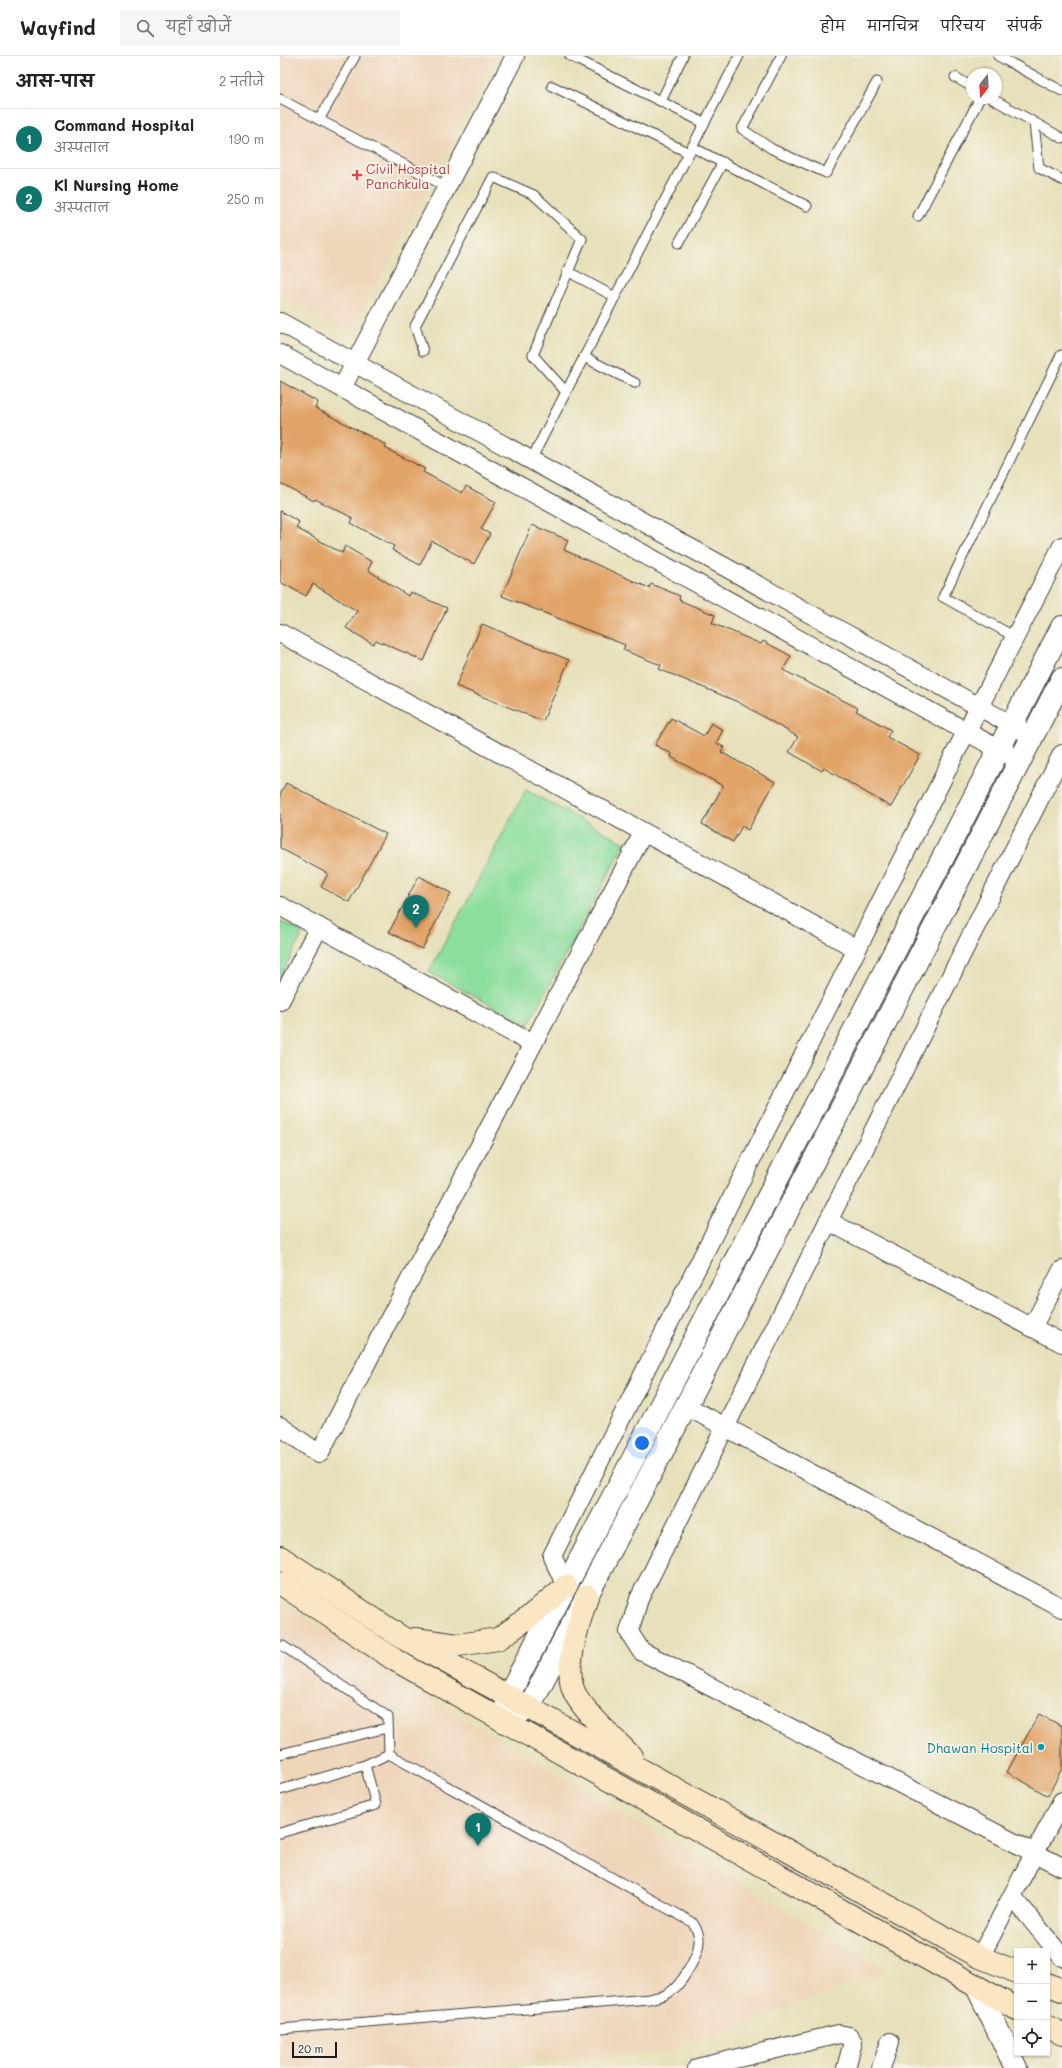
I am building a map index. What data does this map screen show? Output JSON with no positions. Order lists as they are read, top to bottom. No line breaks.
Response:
{"places":{"health":["Civil Hospital Panchkula"],"other":["Dhawan Hospital"]},"scale_bar":"20 m","north":"bottom","page":{"header":"Wayfind","search":"यहाँ खोजें","nav":["होम","मानचित्र","परिचय","संपर्क"],"heading":["आस-पास","2 नतीजे"],"list":[{"mark":"1","name":"Command Hospital","note":"अस्पताल","value":"190 m"},{"mark":"2","name":"Kl Nursing Home","note":"अस्पताल","value":"250 m"}],"pins":["2","1"],"map_buttons":["+","−"],"scale":"20 m"}}
